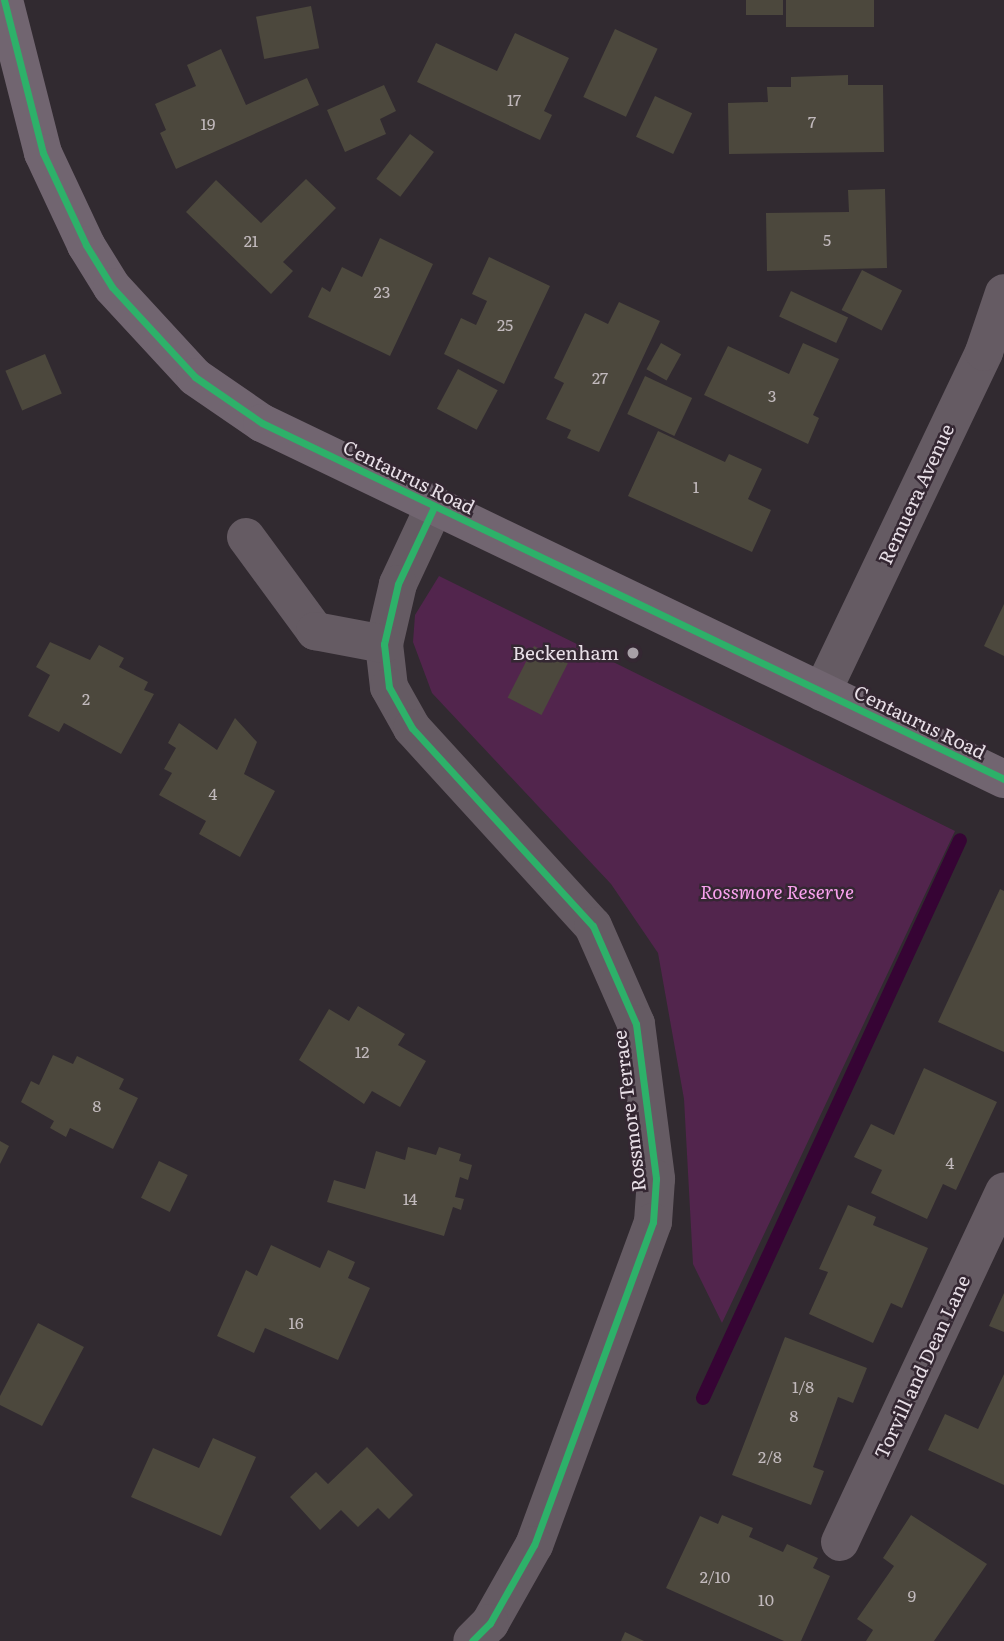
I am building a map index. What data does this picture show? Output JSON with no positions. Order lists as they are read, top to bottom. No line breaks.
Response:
{"streets":{"main road":["Centaurus Road"],"street":["Remuera Avenue","Rossmore Terrace","Torvill and Dean Lane"]},"crossings":[["Centaurus Road","Remuera Avenue"],["Centaurus Road","Rossmore Terrace"]],"parks":["Rossmore Reserve"],"places":["Beckenham"],"house_numbers":["17","7","19","5","21","23","25","27","3","1","2","4","12","8","4","14","16","1/8","8","2/8","2/10","9","10"]}
